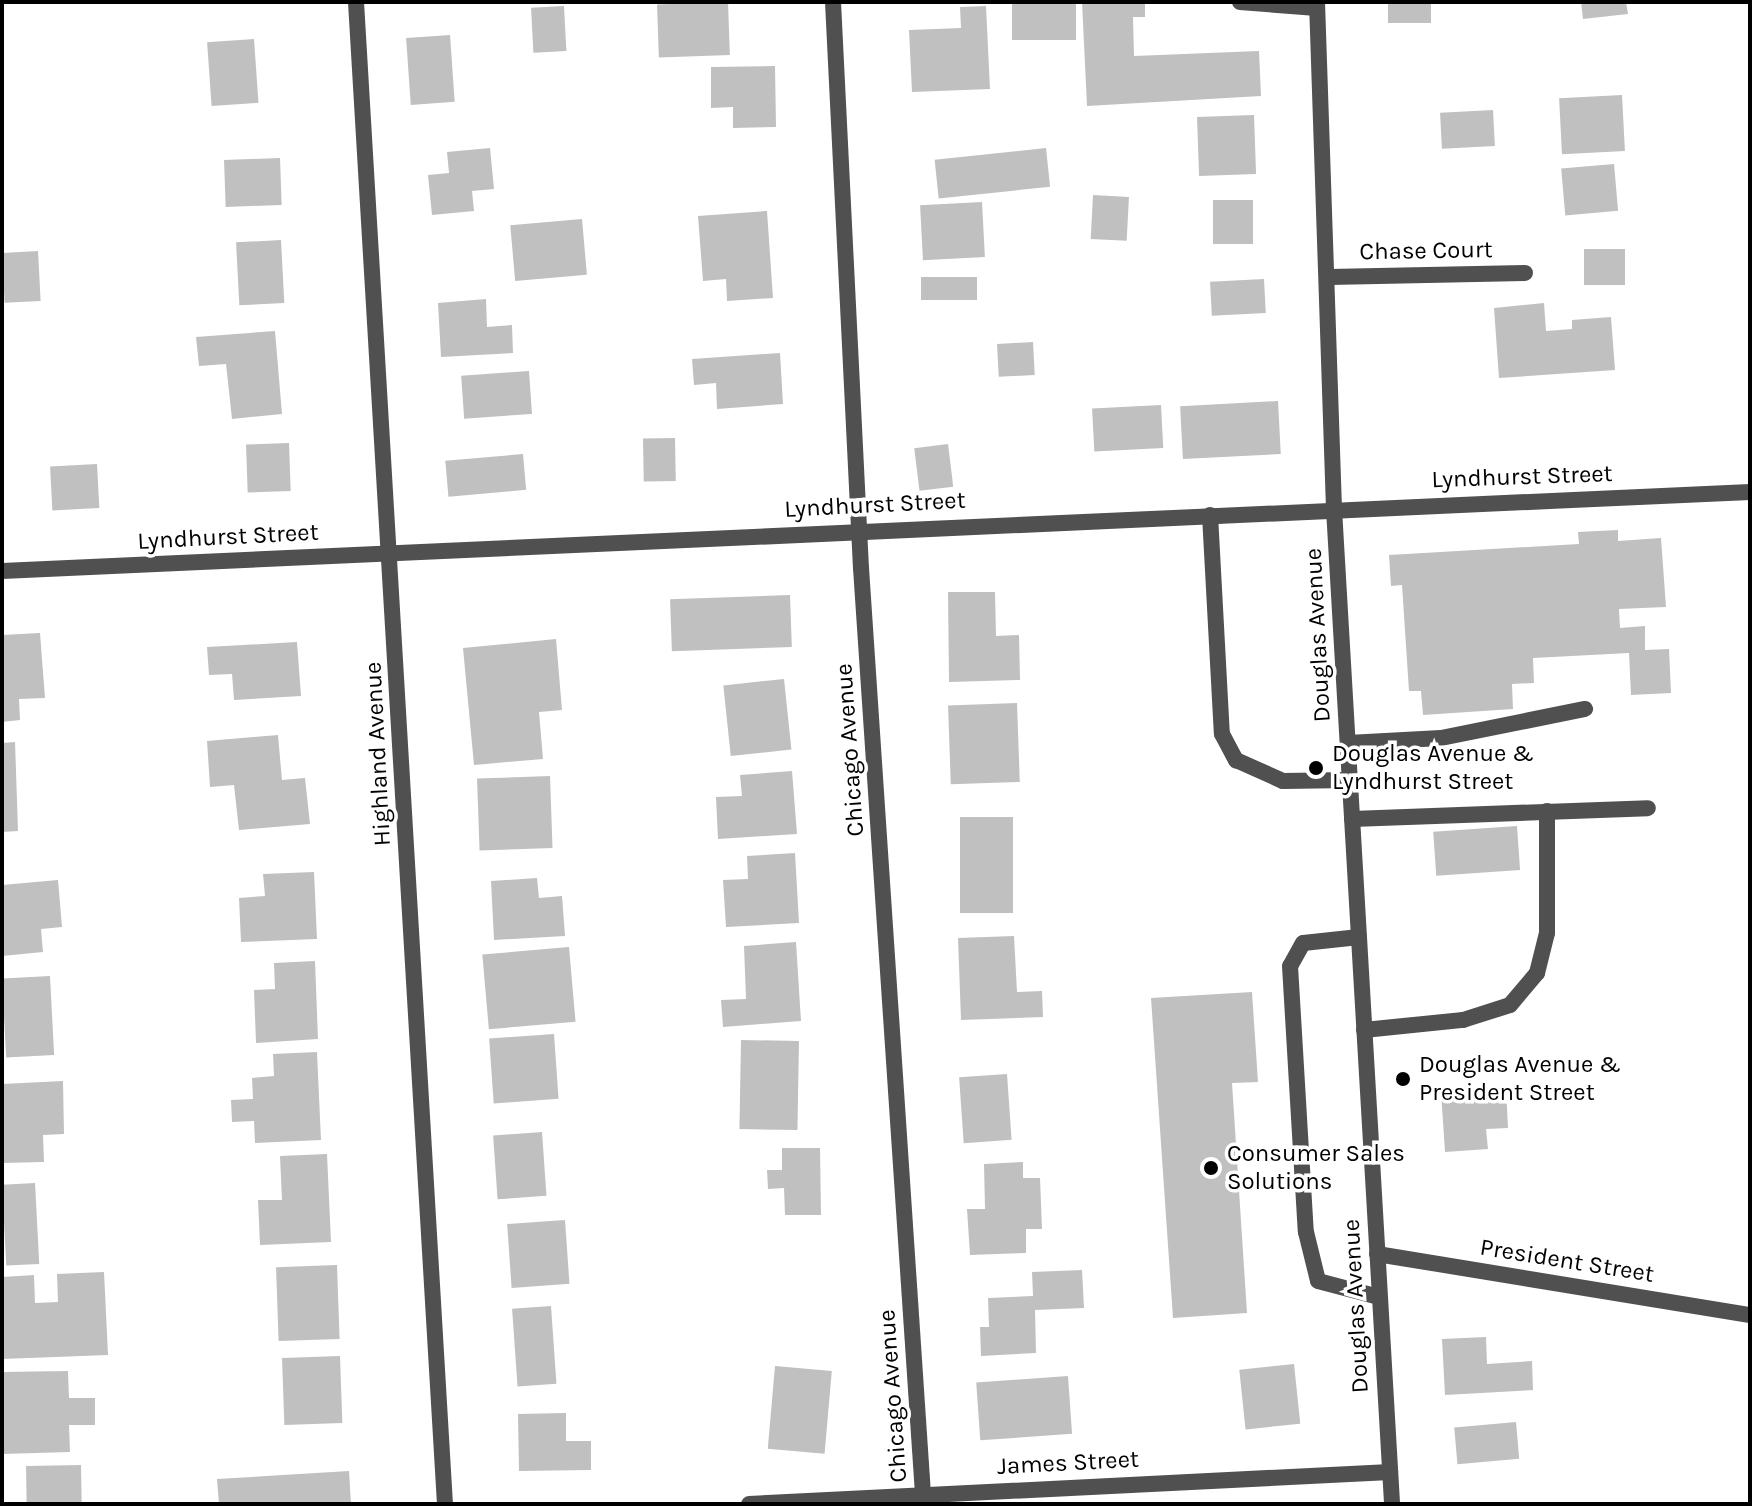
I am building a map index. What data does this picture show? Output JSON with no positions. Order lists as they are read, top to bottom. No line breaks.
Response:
{"streets":{"street":["Chase Court","Lyndhurst Street","Douglas Avenue","Chicago Avenue","Highland Avenue","President Street","James Street"]},"crossings":[["Chase Court","Douglas Avenue"],["Lyndhurst Street","Douglas Avenue"],["Lyndhurst Street","Chicago Avenue"],["Lyndhurst Street","Highland Avenue"],["Douglas Avenue","President Street"],["Douglas Avenue","James Street"],["Chicago Avenue","James Street"]],"places":["Douglas Avenue & Lyndhurst Street","Douglas Avenue & President Street","Consumer Sales Solutions"]}
